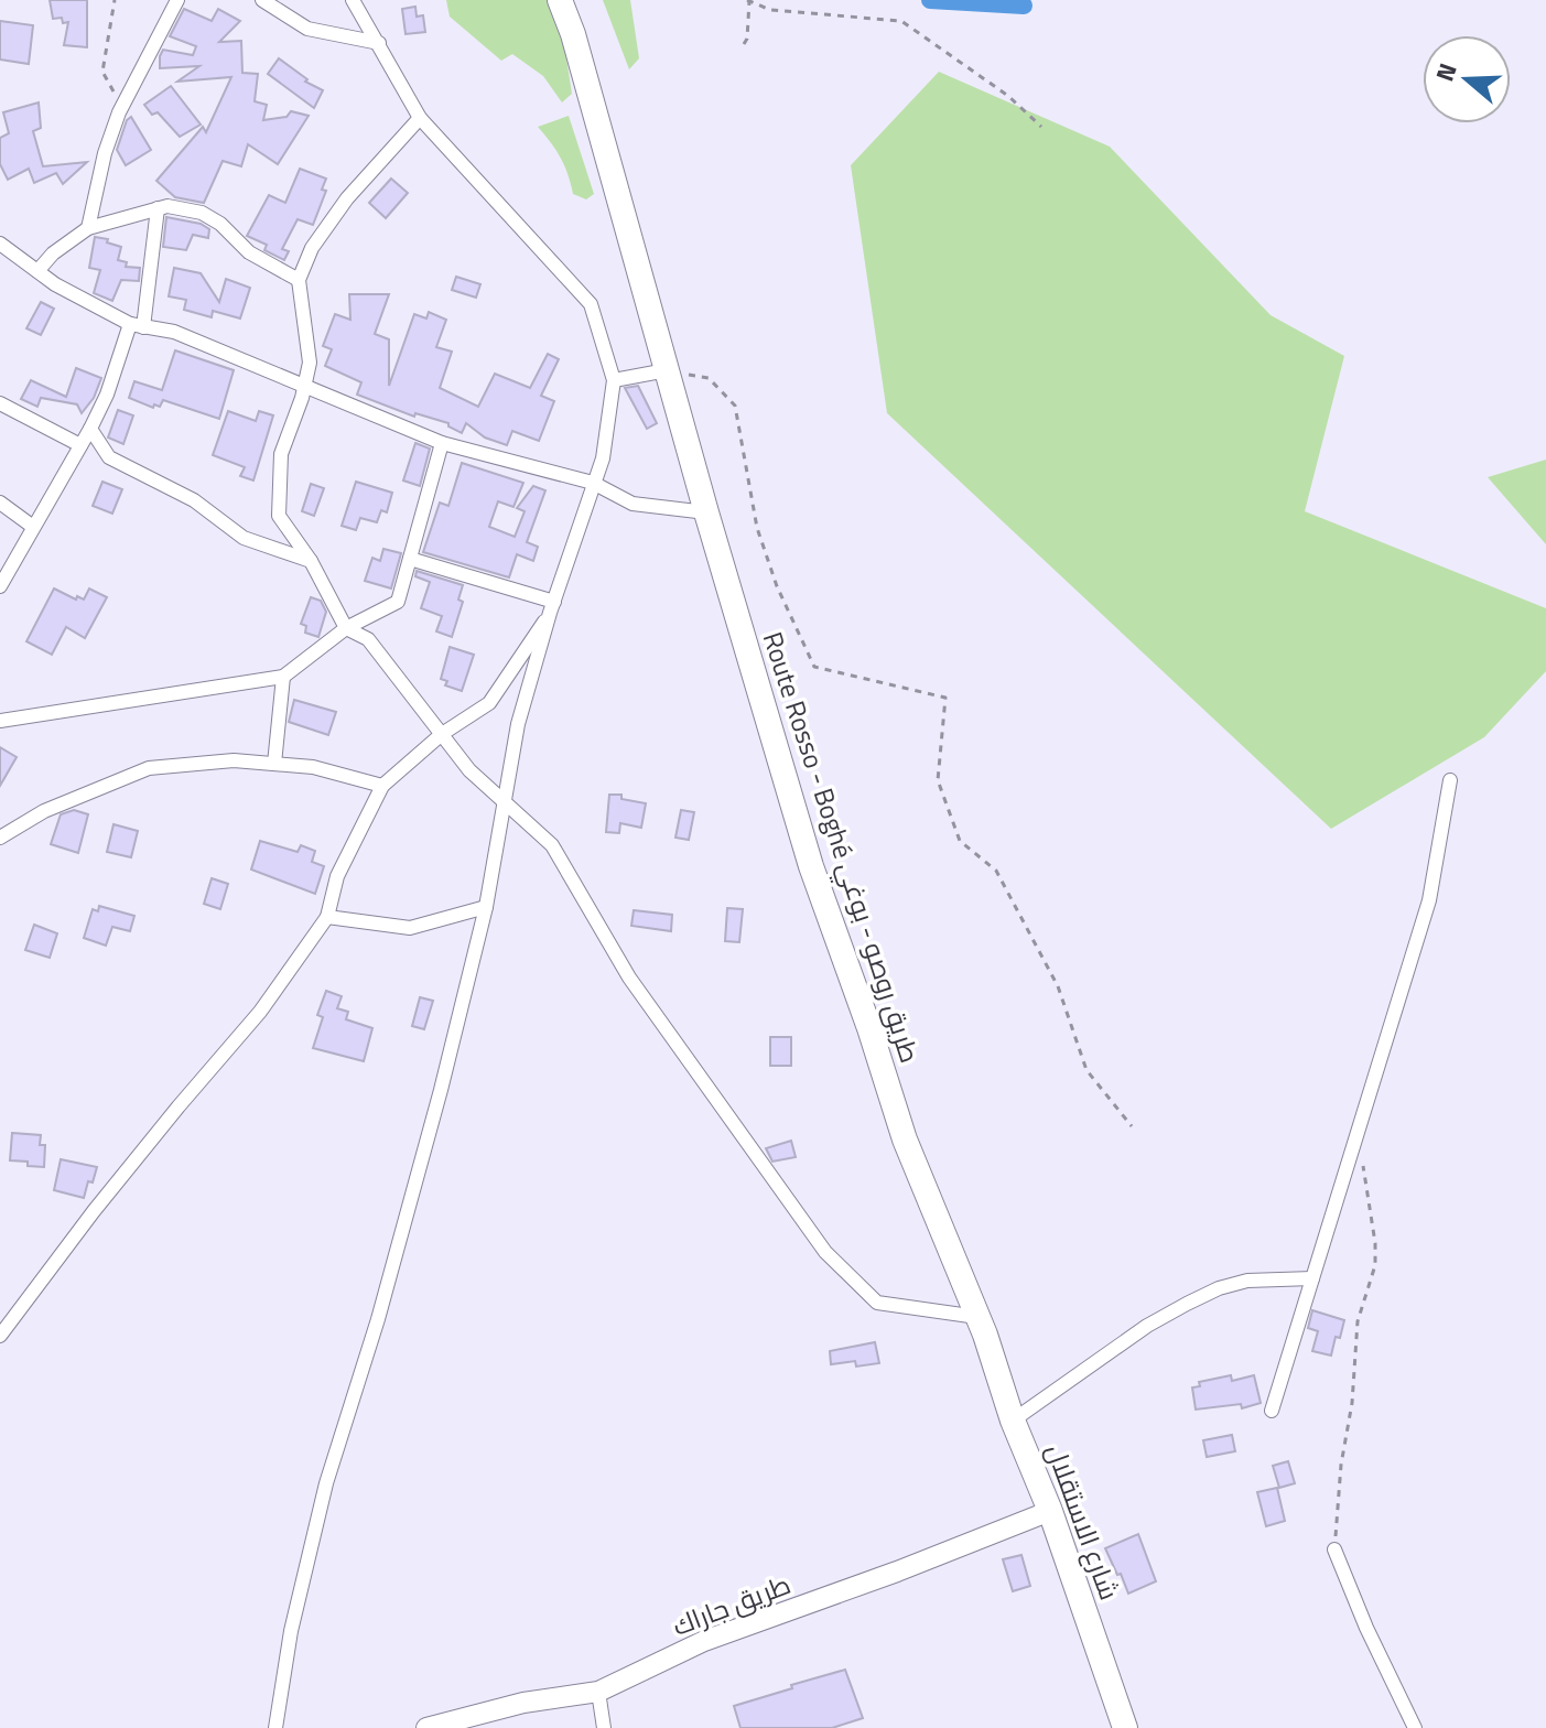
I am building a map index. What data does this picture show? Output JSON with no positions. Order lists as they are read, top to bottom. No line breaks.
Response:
{"streets":{"highway":["Route Rosso - Boghé طريق روصو - بوغي","شارع الاستقلال"],"street":["طريق جاراك"]},"crossings":[["Route Rosso - Boghé طريق روصو - بوغي","شارع الاستقلال"],["شارع الاستقلال","طريق جاراك"]],"north":"left"}
